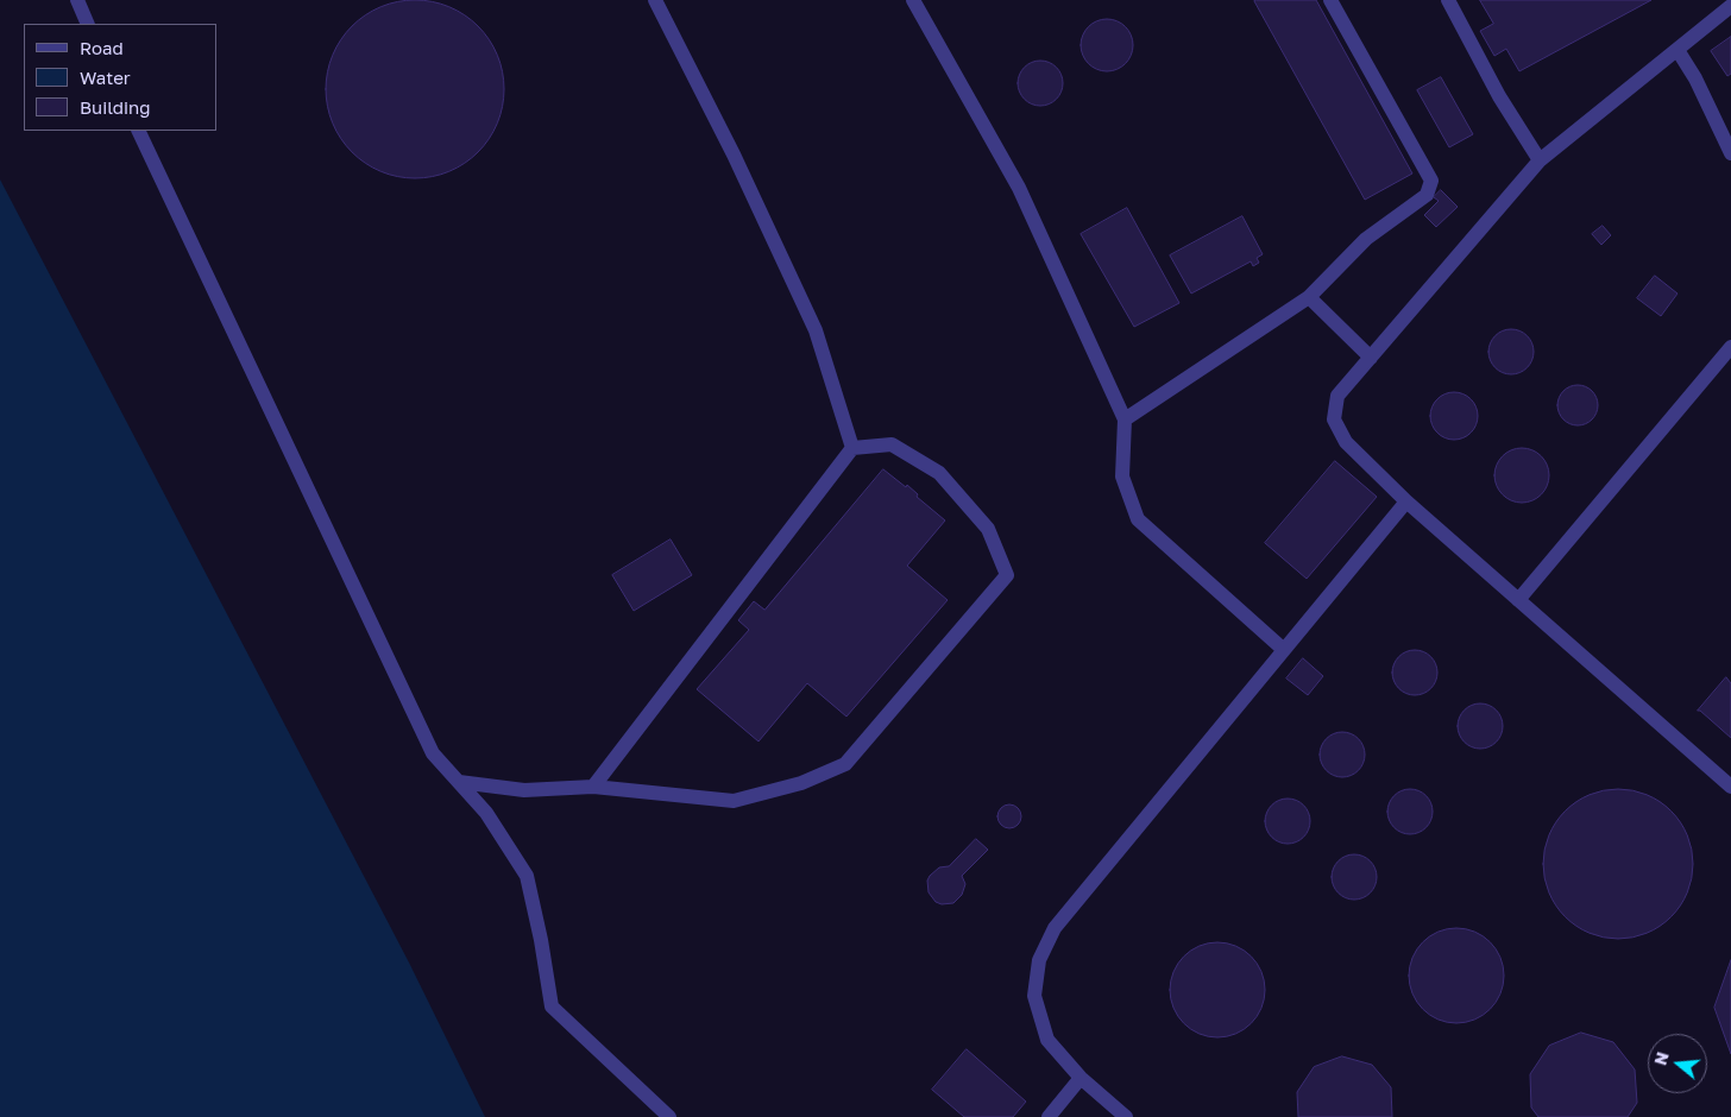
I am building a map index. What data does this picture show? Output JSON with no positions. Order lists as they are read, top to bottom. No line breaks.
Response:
{"legend":["Road","Water","Building"],"north":"left"}
